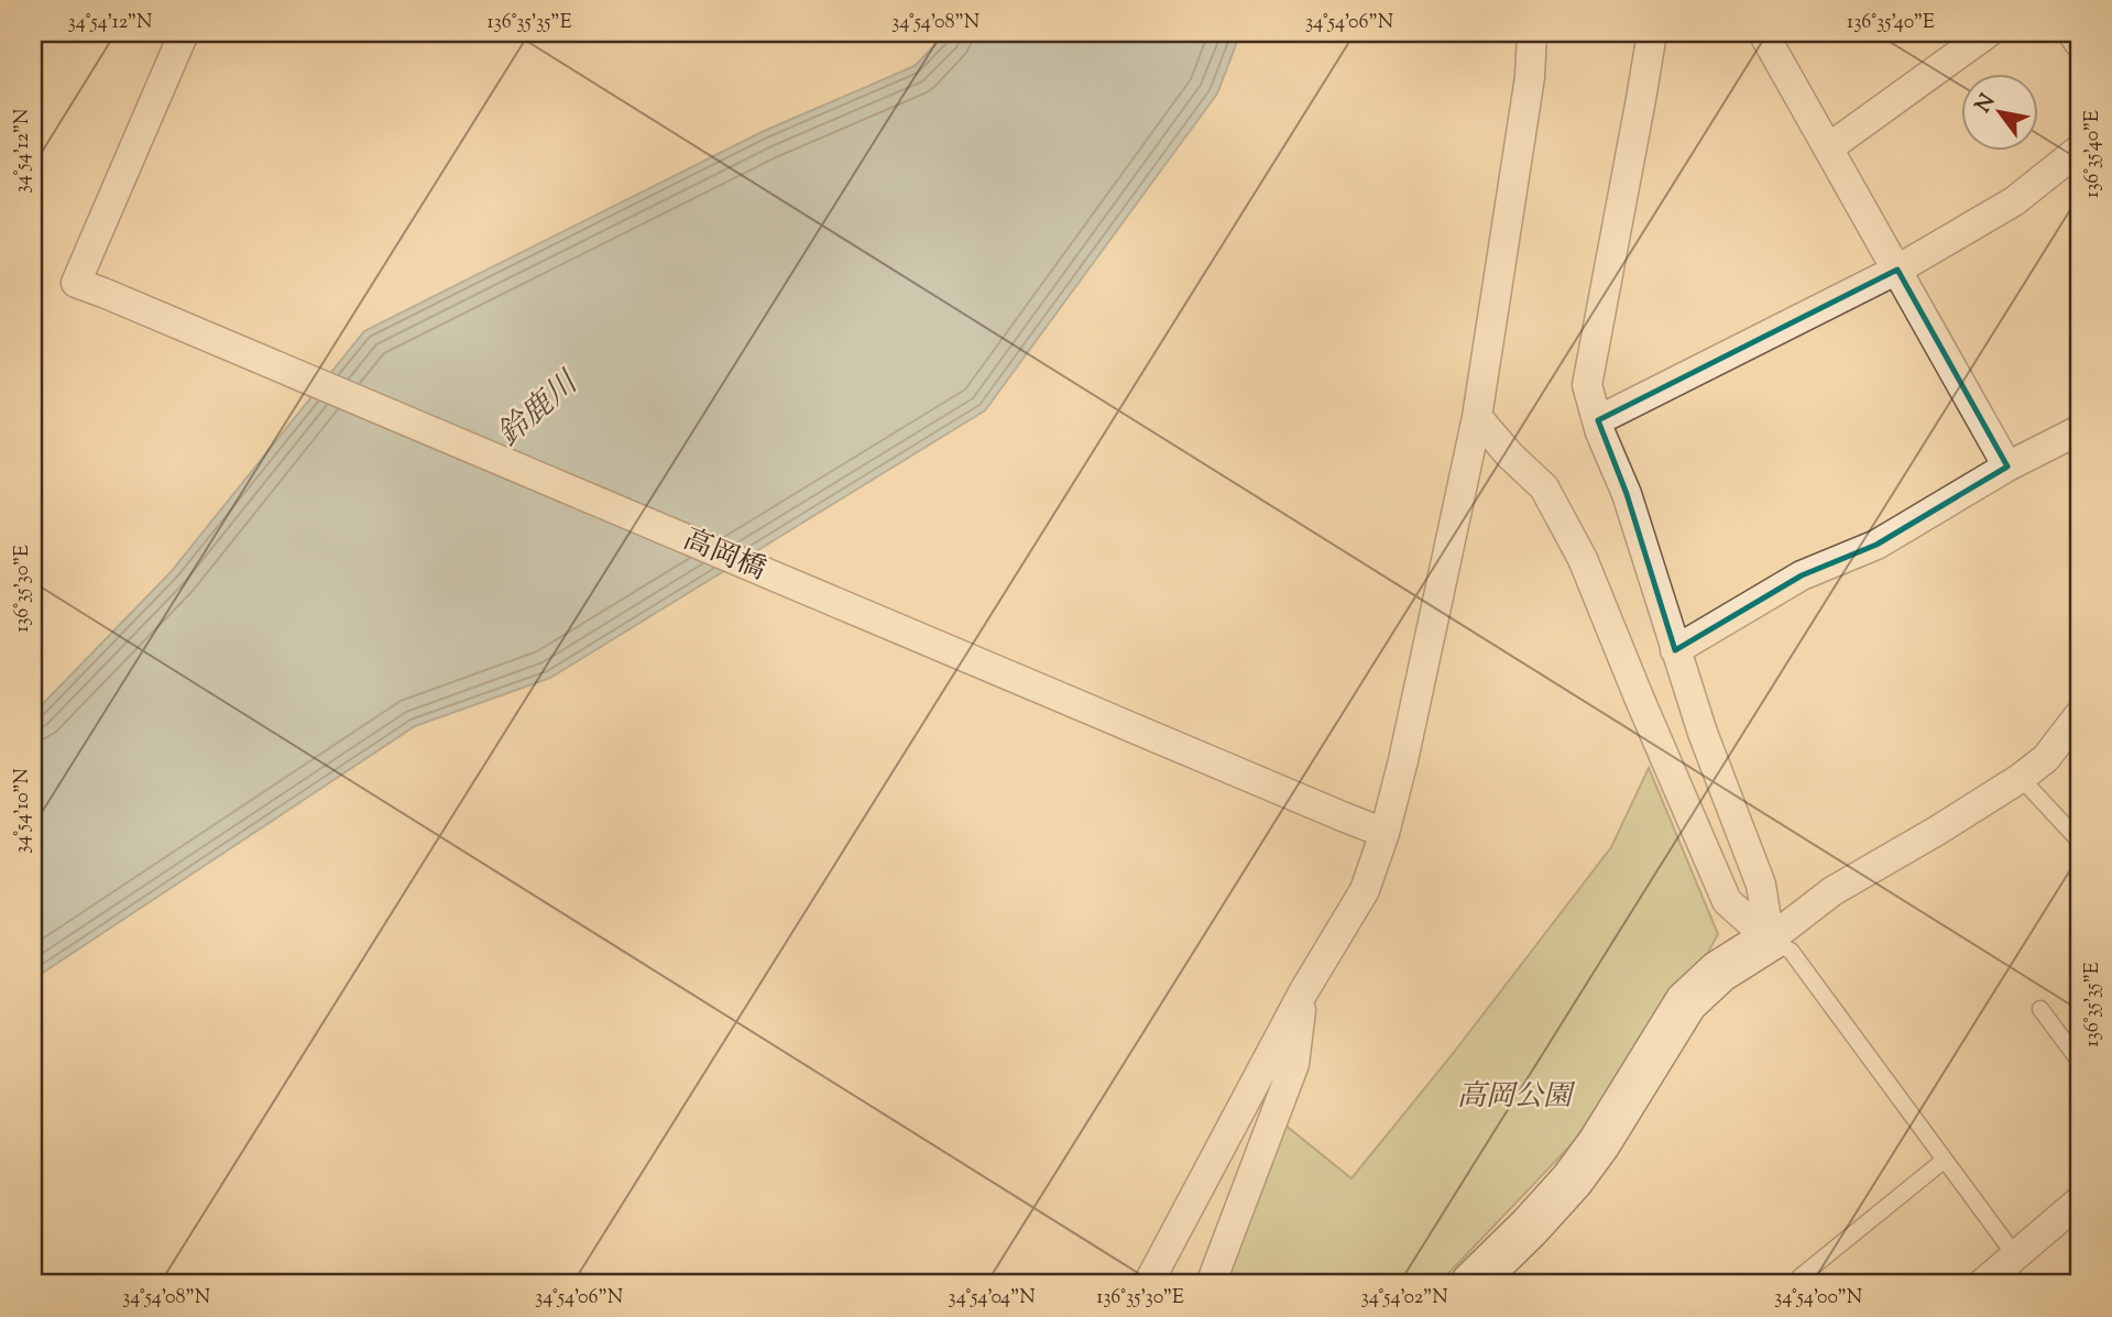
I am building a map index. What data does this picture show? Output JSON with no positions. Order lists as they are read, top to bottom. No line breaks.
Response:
{"streets":{"street":["高岡橋"]},"water":["鈴鹿川"],"parks":["高岡公園"],"north":"top left","coordinates":["34°54'12\"N","136°35'35\"E","34°54'08\"N","34°54'06\"N","136°35'40\"E","136°35'30\"E","34°54'10\"N","34°54'04\"N","34°54'02\"N","34°54'00\"N"]}
